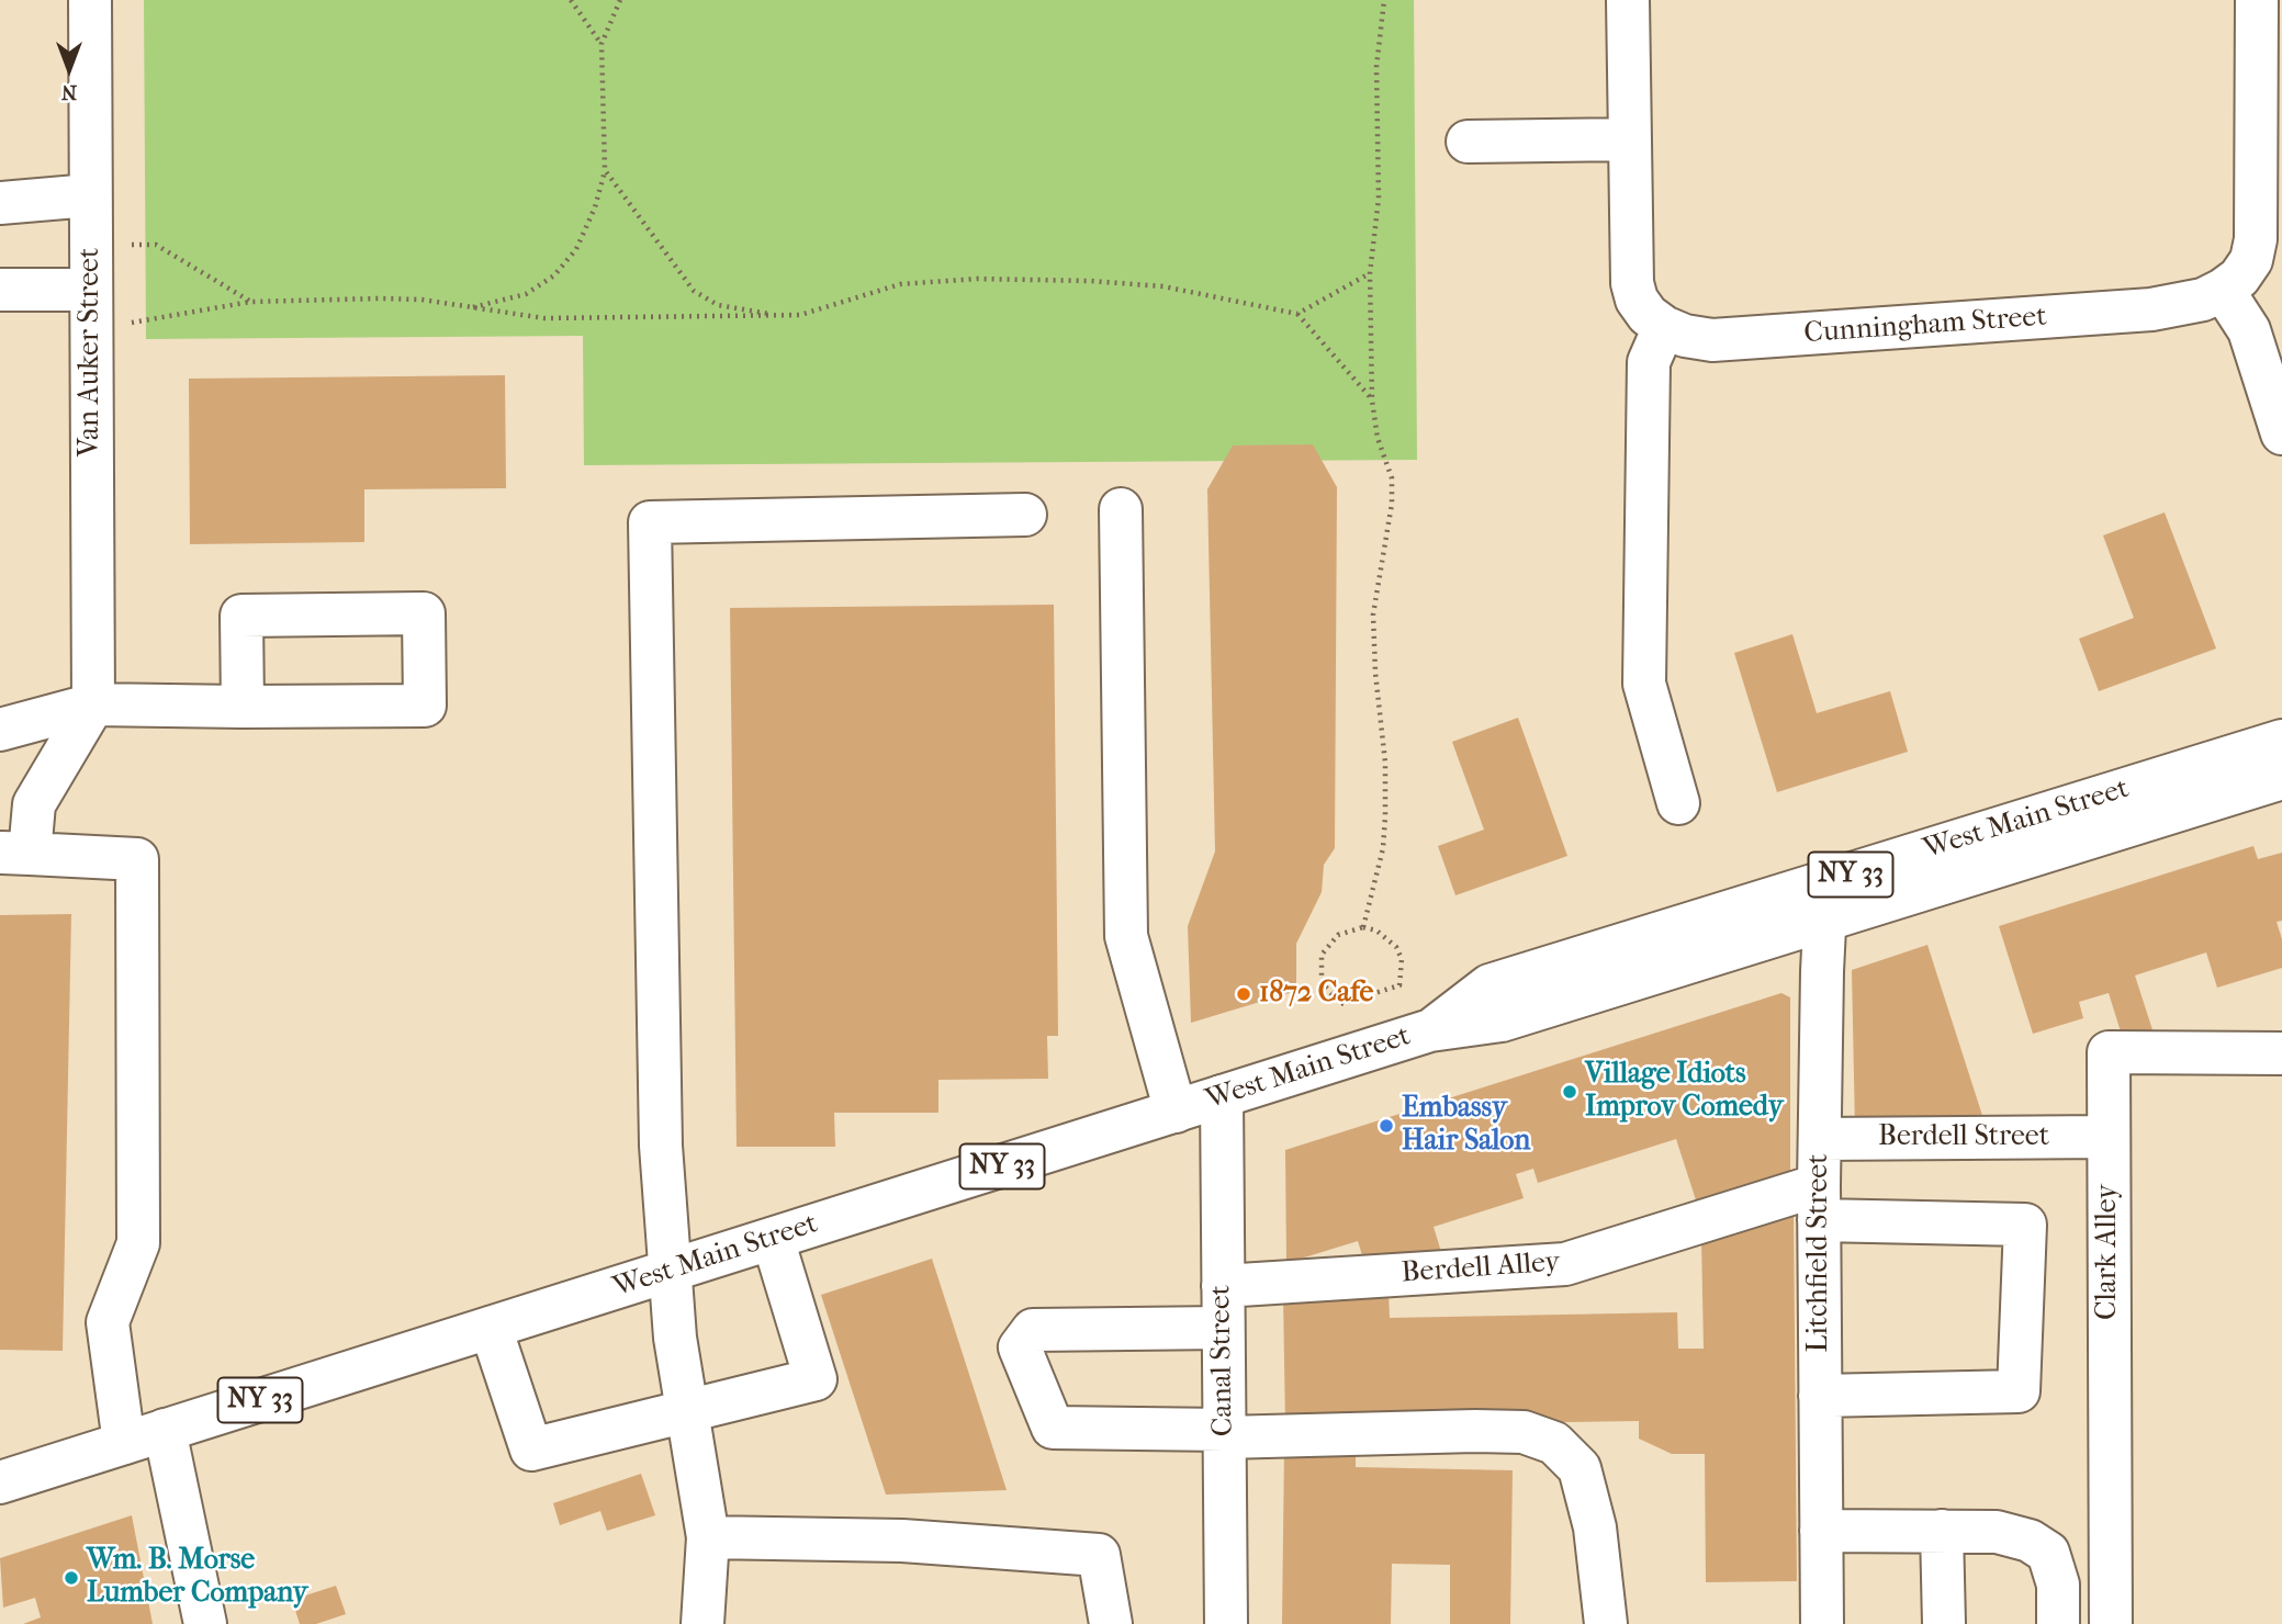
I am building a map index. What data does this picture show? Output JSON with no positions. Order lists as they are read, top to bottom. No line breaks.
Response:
{"streets":{"street":["Cunningham Street","Van Auker Street","West Main Street","NY 33","Berdell Street","Clark Alley","Litchfield Street","Berdell Alley","Canal Street"]},"crossings":[["West Main Street","Litchfield Street"],["West Main Street","Canal Street"],["Berdell Street","Clark Alley"],["Berdell Street","Litchfield Street"],["Litchfield Street","Berdell Alley"],["Berdell Alley","Canal Street"]],"places":["1872 Cafe","Village Idiots Improv Comedy","Embassy Hair Salon","Wm. B. Morse Lumber Company"],"north":"bottom"}
